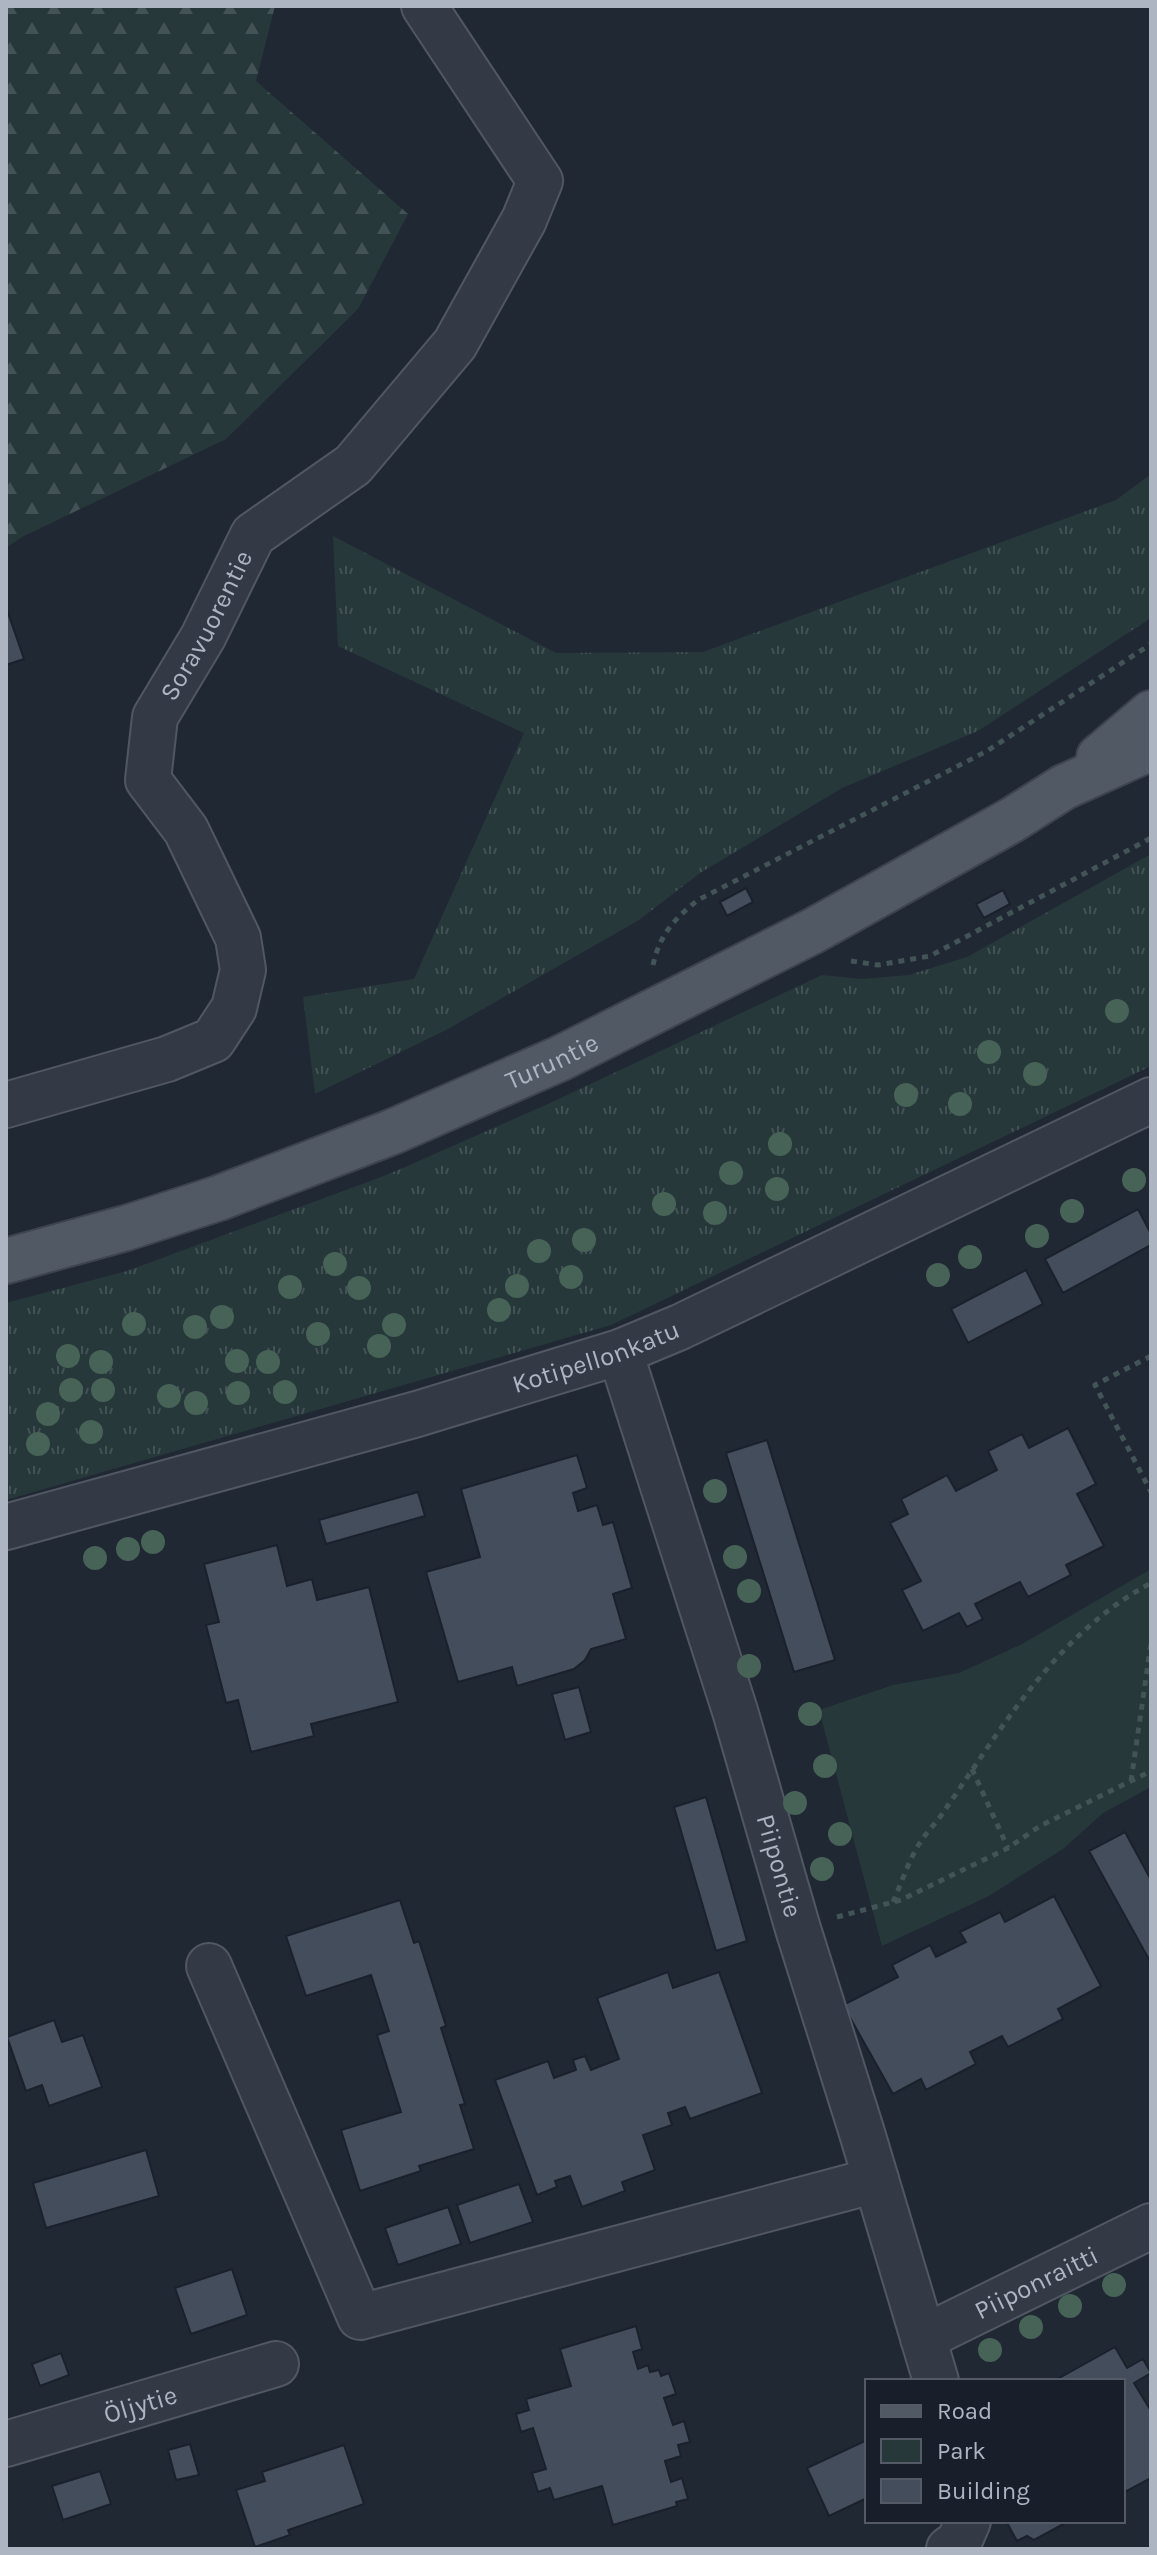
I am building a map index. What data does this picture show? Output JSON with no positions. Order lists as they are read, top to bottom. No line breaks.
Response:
{"streets":{"main road":["Turuntie"],"street":["Soravuorentie","Kotipellonkatu","Piipontie","Piiponraitti","Öljytie"]},"crossings":[["Kotipellonkatu","Piipontie"],["Piipontie","Piiponraitti"]],"legend":["Road","Park","Building"]}
